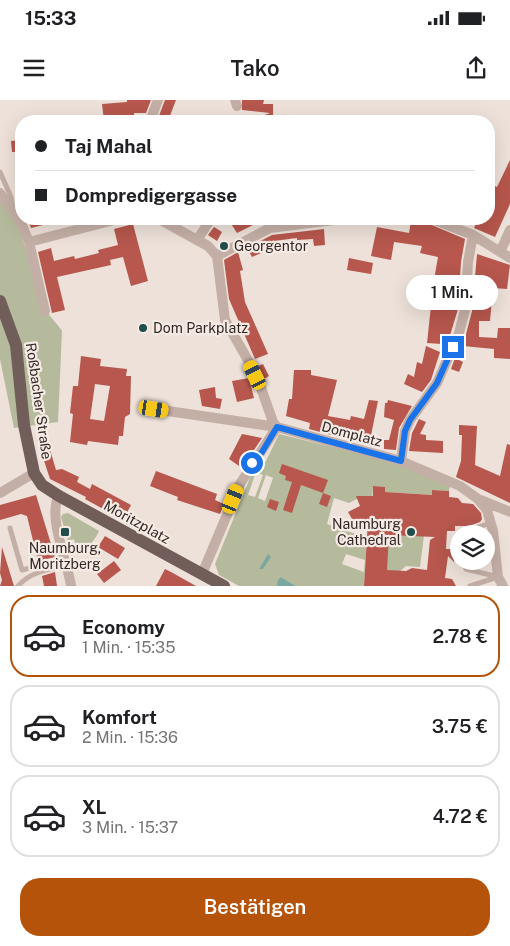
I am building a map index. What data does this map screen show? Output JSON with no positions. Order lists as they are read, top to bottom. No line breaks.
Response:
{"streets":{"main road":["Roßbacher Straße","Moritzplatz"],"street":["Domplatz"]},"crossings":[["Roßbacher Straße","Moritzplatz"]],"places":{"other":["Georgentor","Dom Parkplatz","Naumburg Cathedral"],"transit":["Naumburg, Moritzberg"]},"page":{"status":"15:33","header":"Tako","banner":["Taj Mahal","Dompredigergasse"],"bubble":"1 Min.","list":[{"name":"Economy","note":"1 Min. · 15:35","value":"2.78 €"},{"name":"Komfort","note":"2 Min. · 15:36","value":"3.75 €"},{"name":"XL","note":"3 Min. · 15:37","value":"4.72 €"}],"buttons":"Bestätigen"}}
